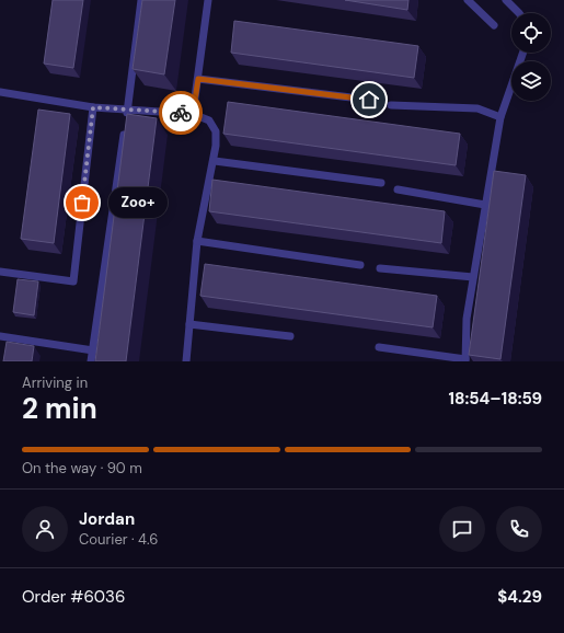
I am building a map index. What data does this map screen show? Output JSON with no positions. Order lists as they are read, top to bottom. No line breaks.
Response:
{"places":["Zoo+"],"page":{"bubble":"Zoo+","heading":["2 min","Arriving in","18:54–18:59"],"panel":["Jordan","Courier · 4.6","Order #6036","$4.29"],"bar":"On the way · 90 m"}}
